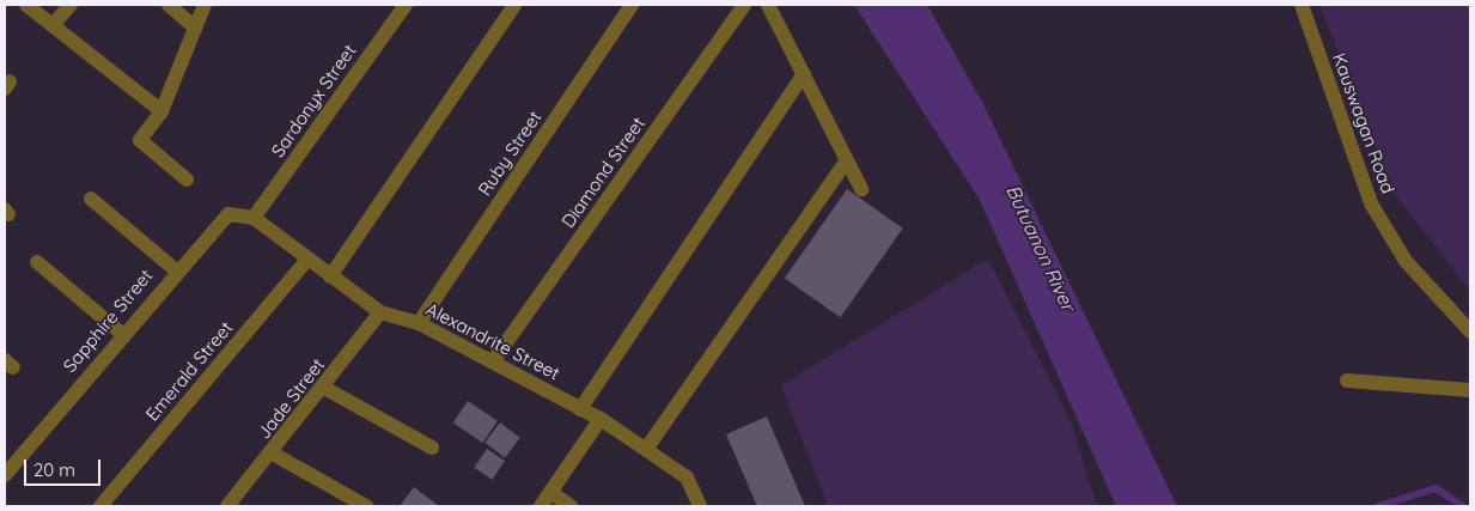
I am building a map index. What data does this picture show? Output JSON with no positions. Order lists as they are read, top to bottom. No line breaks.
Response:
{"streets":{"street":["Sardonyx Street","Kauswagan Road","Ruby Street","Diamond Street","Sapphire Street","Alexandrite Street","Emerald Street","Jade Street"]},"crossings":[["Sardonyx Street","Sapphire Street"],["Sardonyx Street","Alexandrite Street"],["Ruby Street","Alexandrite Street"],["Diamond Street","Alexandrite Street"],["Sapphire Street","Alexandrite Street"],["Alexandrite Street","Emerald Street"],["Alexandrite Street","Jade Street"]],"water":["Butuanon River"],"scale_bar":"20 m"}
